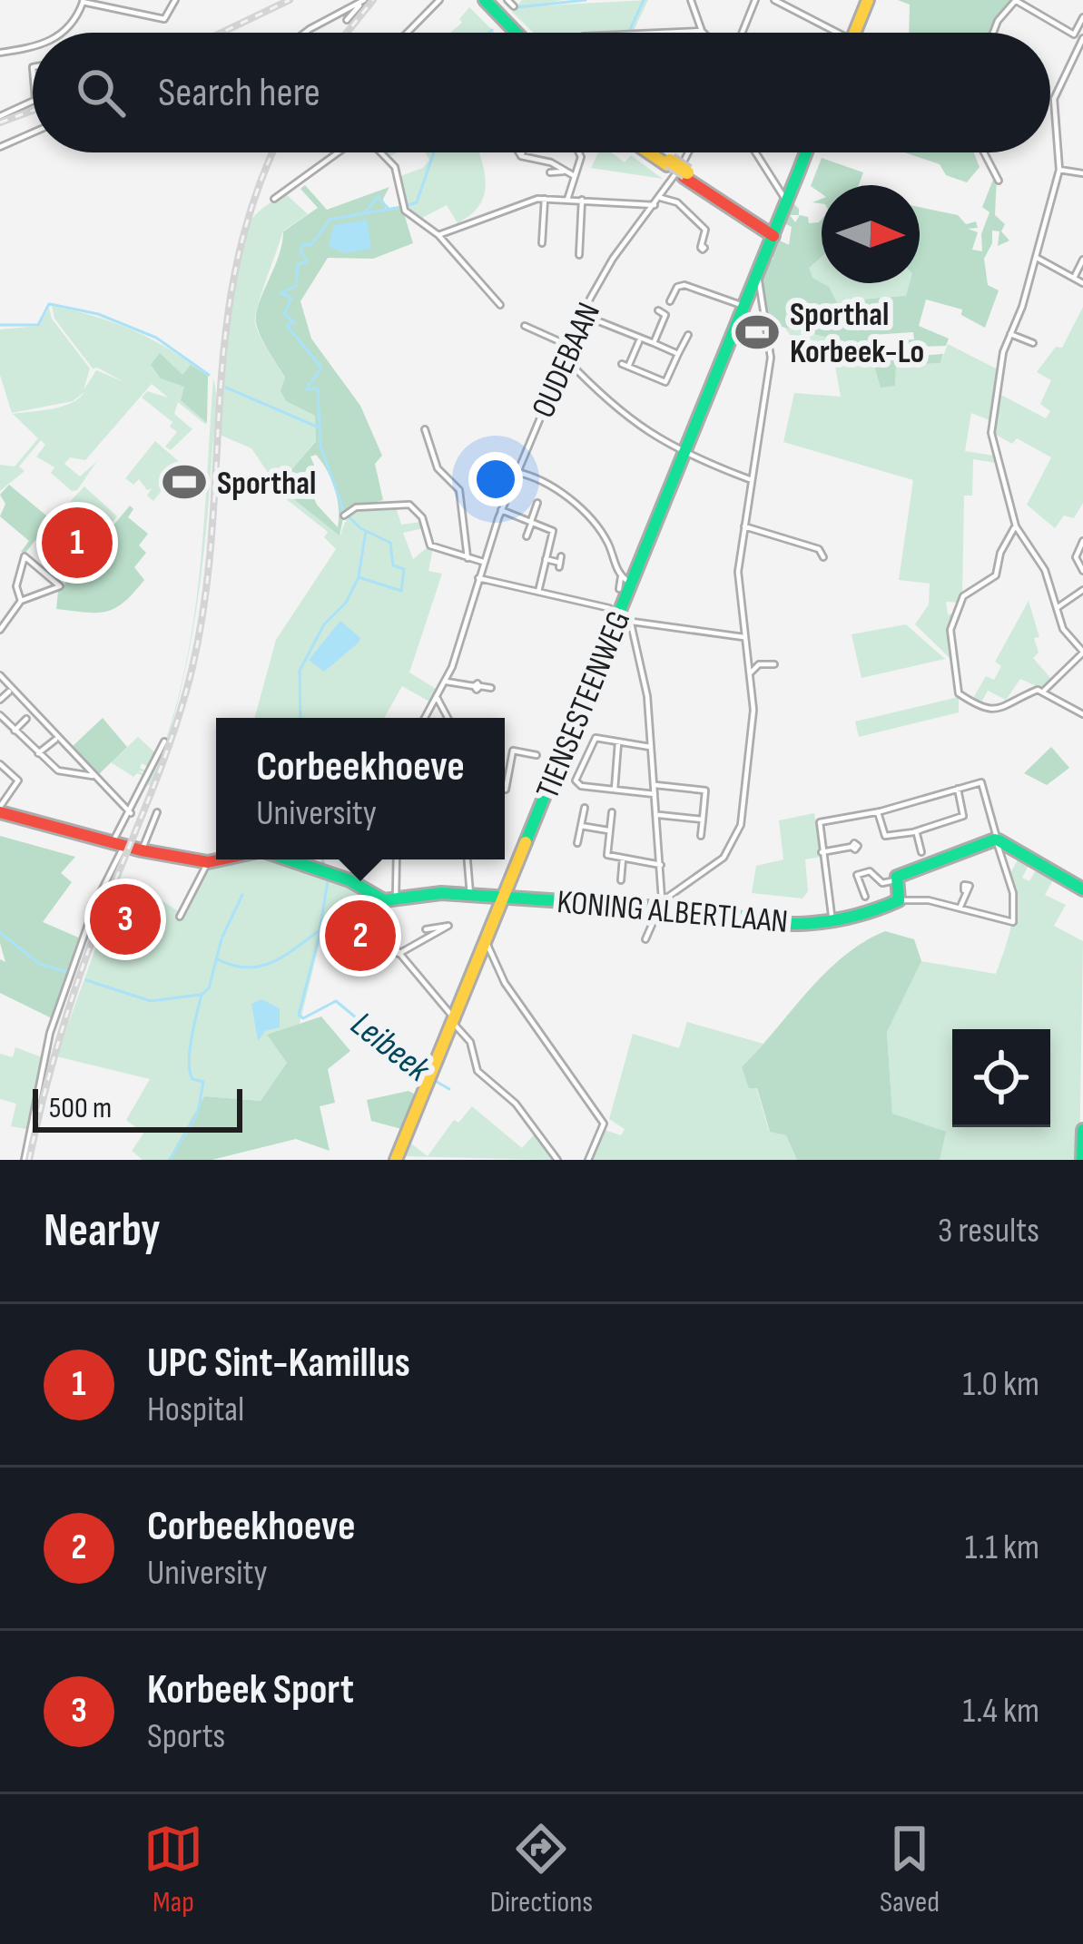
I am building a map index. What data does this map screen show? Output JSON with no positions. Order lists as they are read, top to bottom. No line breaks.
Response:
{"streets":{"main road":["TIENSESTEENWEG","KONING ALBERTLAAN"],"street":["OUDEBAAN"]},"crossings":[["TIENSESTEENWEG","KONING ALBERTLAAN"]],"water":["Leibeek"],"places":{"sports":["Sporthal Korbeek-Lo","Sporthal"]},"scale_bar":"500 m","north":"right","page":{"search":"Search here","pins":["1","3","2"],"popup":["Corbeekhoeve","University"],"scale":"500 m","heading":["Nearby","3 results"],"list":[{"mark":"1","name":"UPC Sint-Kamillus","note":"Hospital","value":"1.0 km"},{"mark":"2","name":"Corbeekhoeve","note":"University","value":"1.1 km"},{"mark":"3","name":"Korbeek Sport","note":"Sports","value":"1.4 km"}],"nav":["Map","Directions","Saved"]}}
